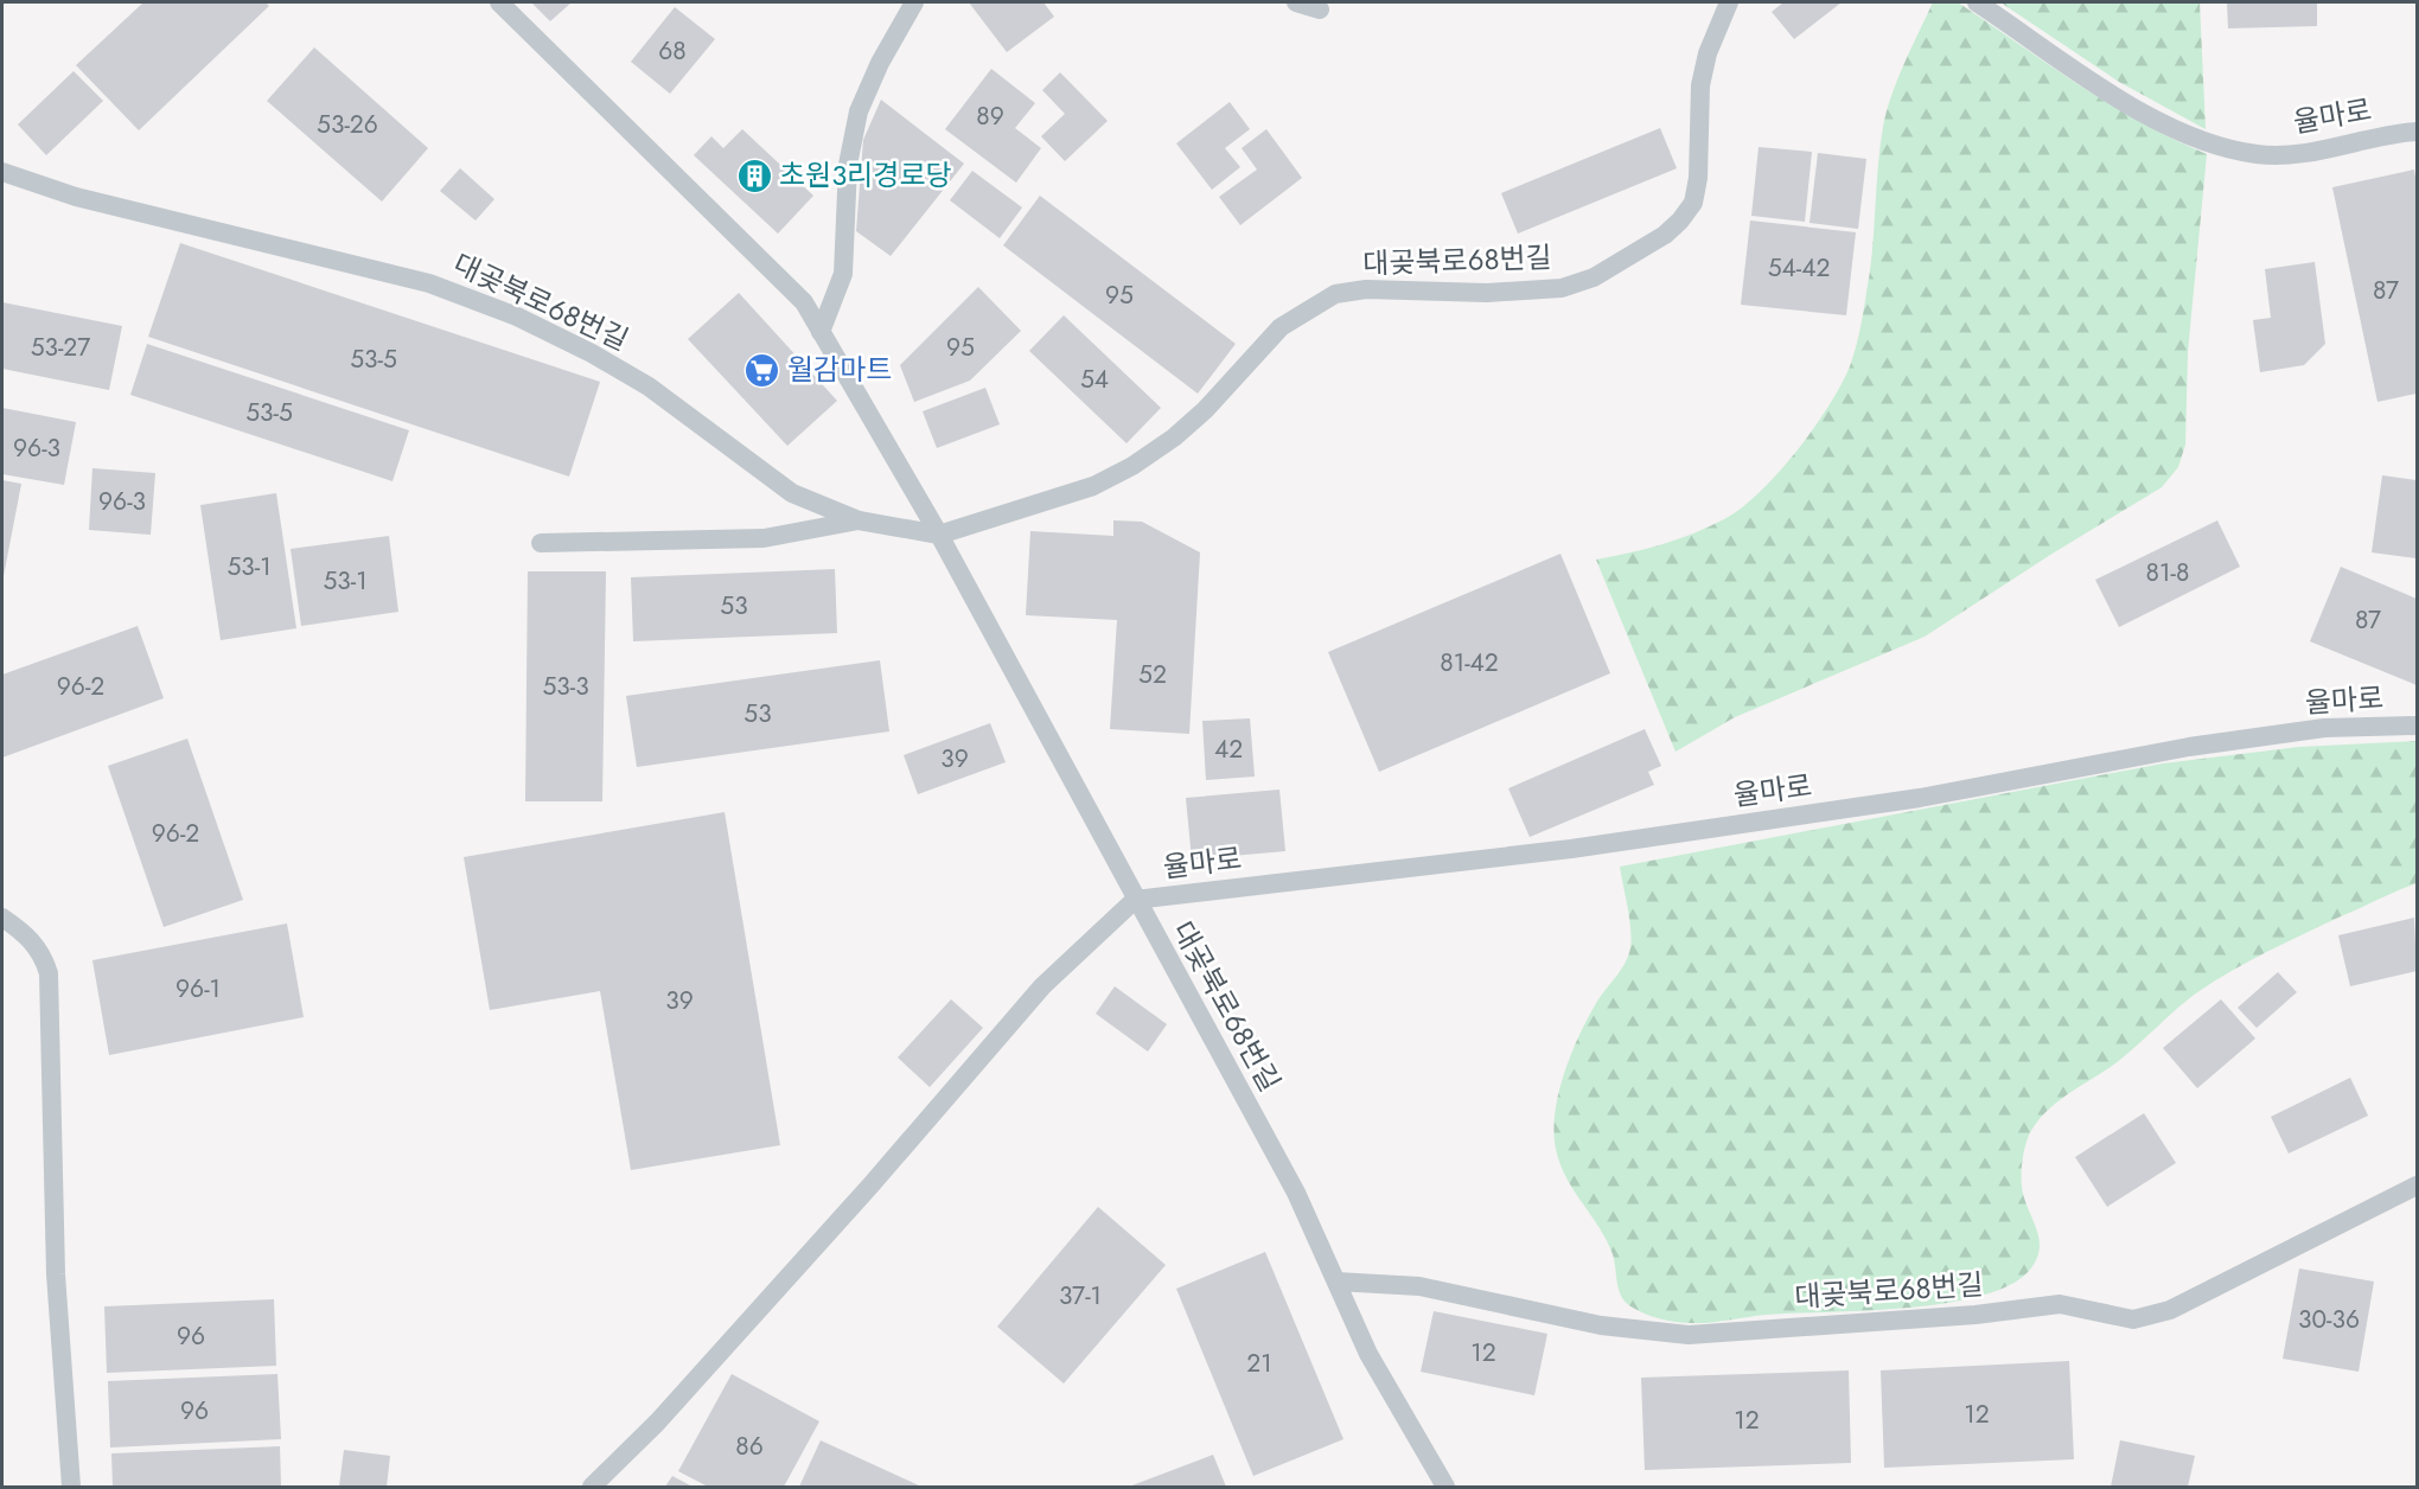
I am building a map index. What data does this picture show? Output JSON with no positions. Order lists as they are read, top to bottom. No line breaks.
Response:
{"streets":{"lane":["율마로","대곶북로68번길"]},"crossings":[["율마로","대곶북로68번길"]],"places":{"building":["초원3리경로당"],"supermarket":["월감마트"]},"house_numbers":["68","89","53-26","54-42","87","95","53-27","95","53-5","54","53-5","96-3","96-3","53-1","81-8","53-1","53","87","81-42","52","96-2","53-3","53","42","39","96-2","96-1","39","37-1","30-36","96","12","21","96","12","12","86"]}
